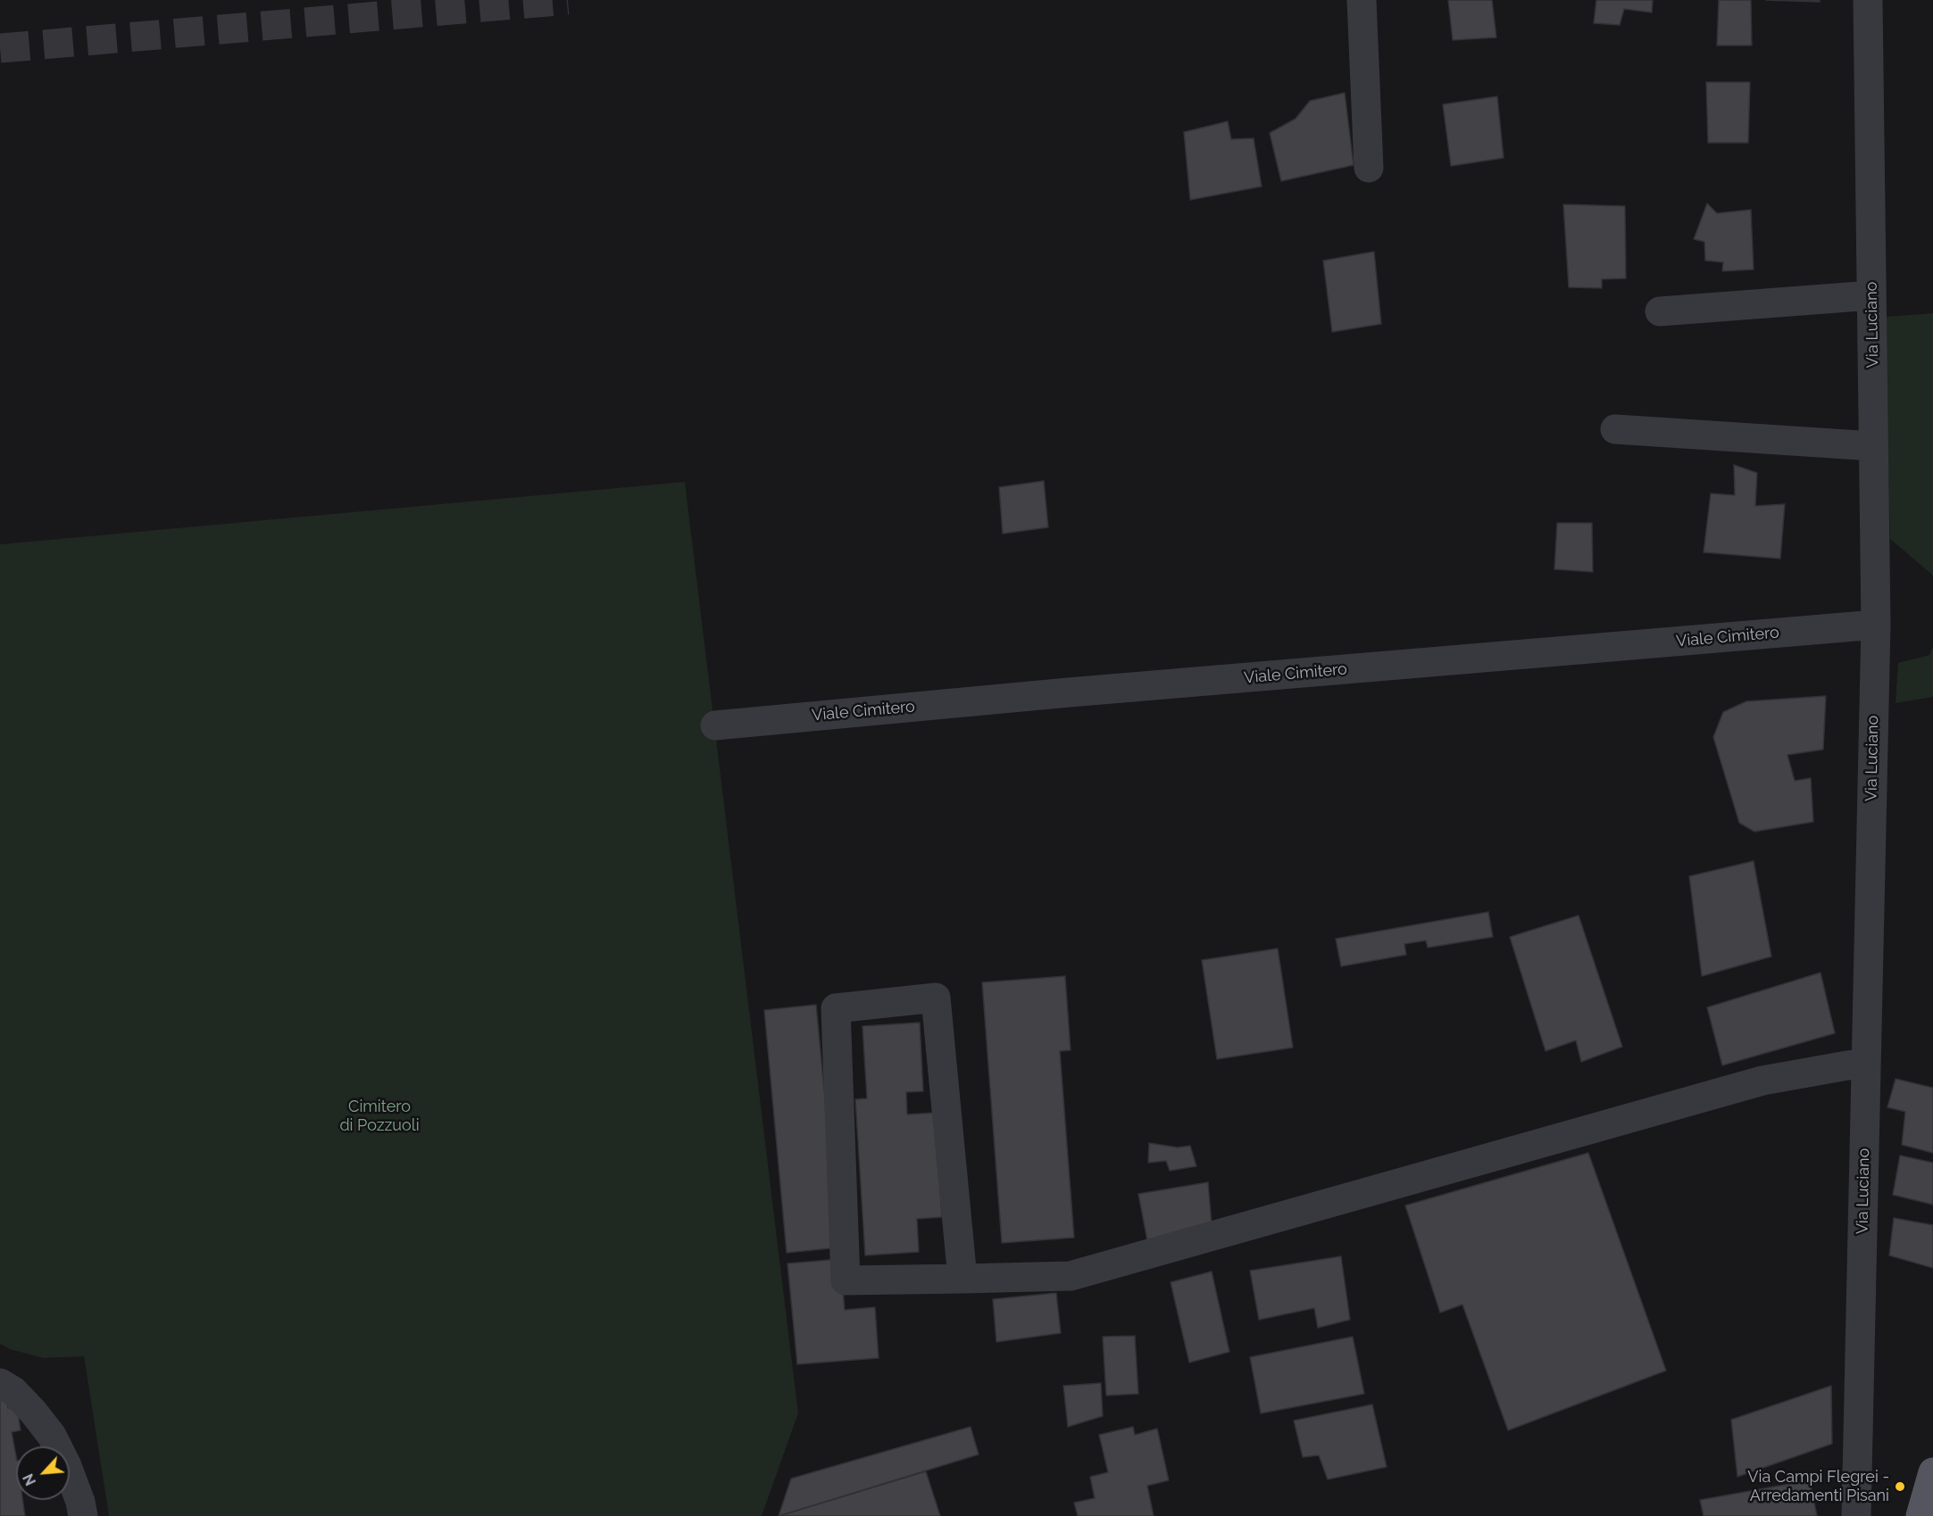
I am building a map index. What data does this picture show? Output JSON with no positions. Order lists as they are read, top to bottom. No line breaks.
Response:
{"streets":{"street":["Via Luciano","Viale Cimitero"]},"crossings":[["Via Luciano","Viale Cimitero"]],"parks":["Cimitero di Pozzuoli"],"places":["Via Campi Flegrei - Arredamenti Pisani"],"north":"bottom left"}
